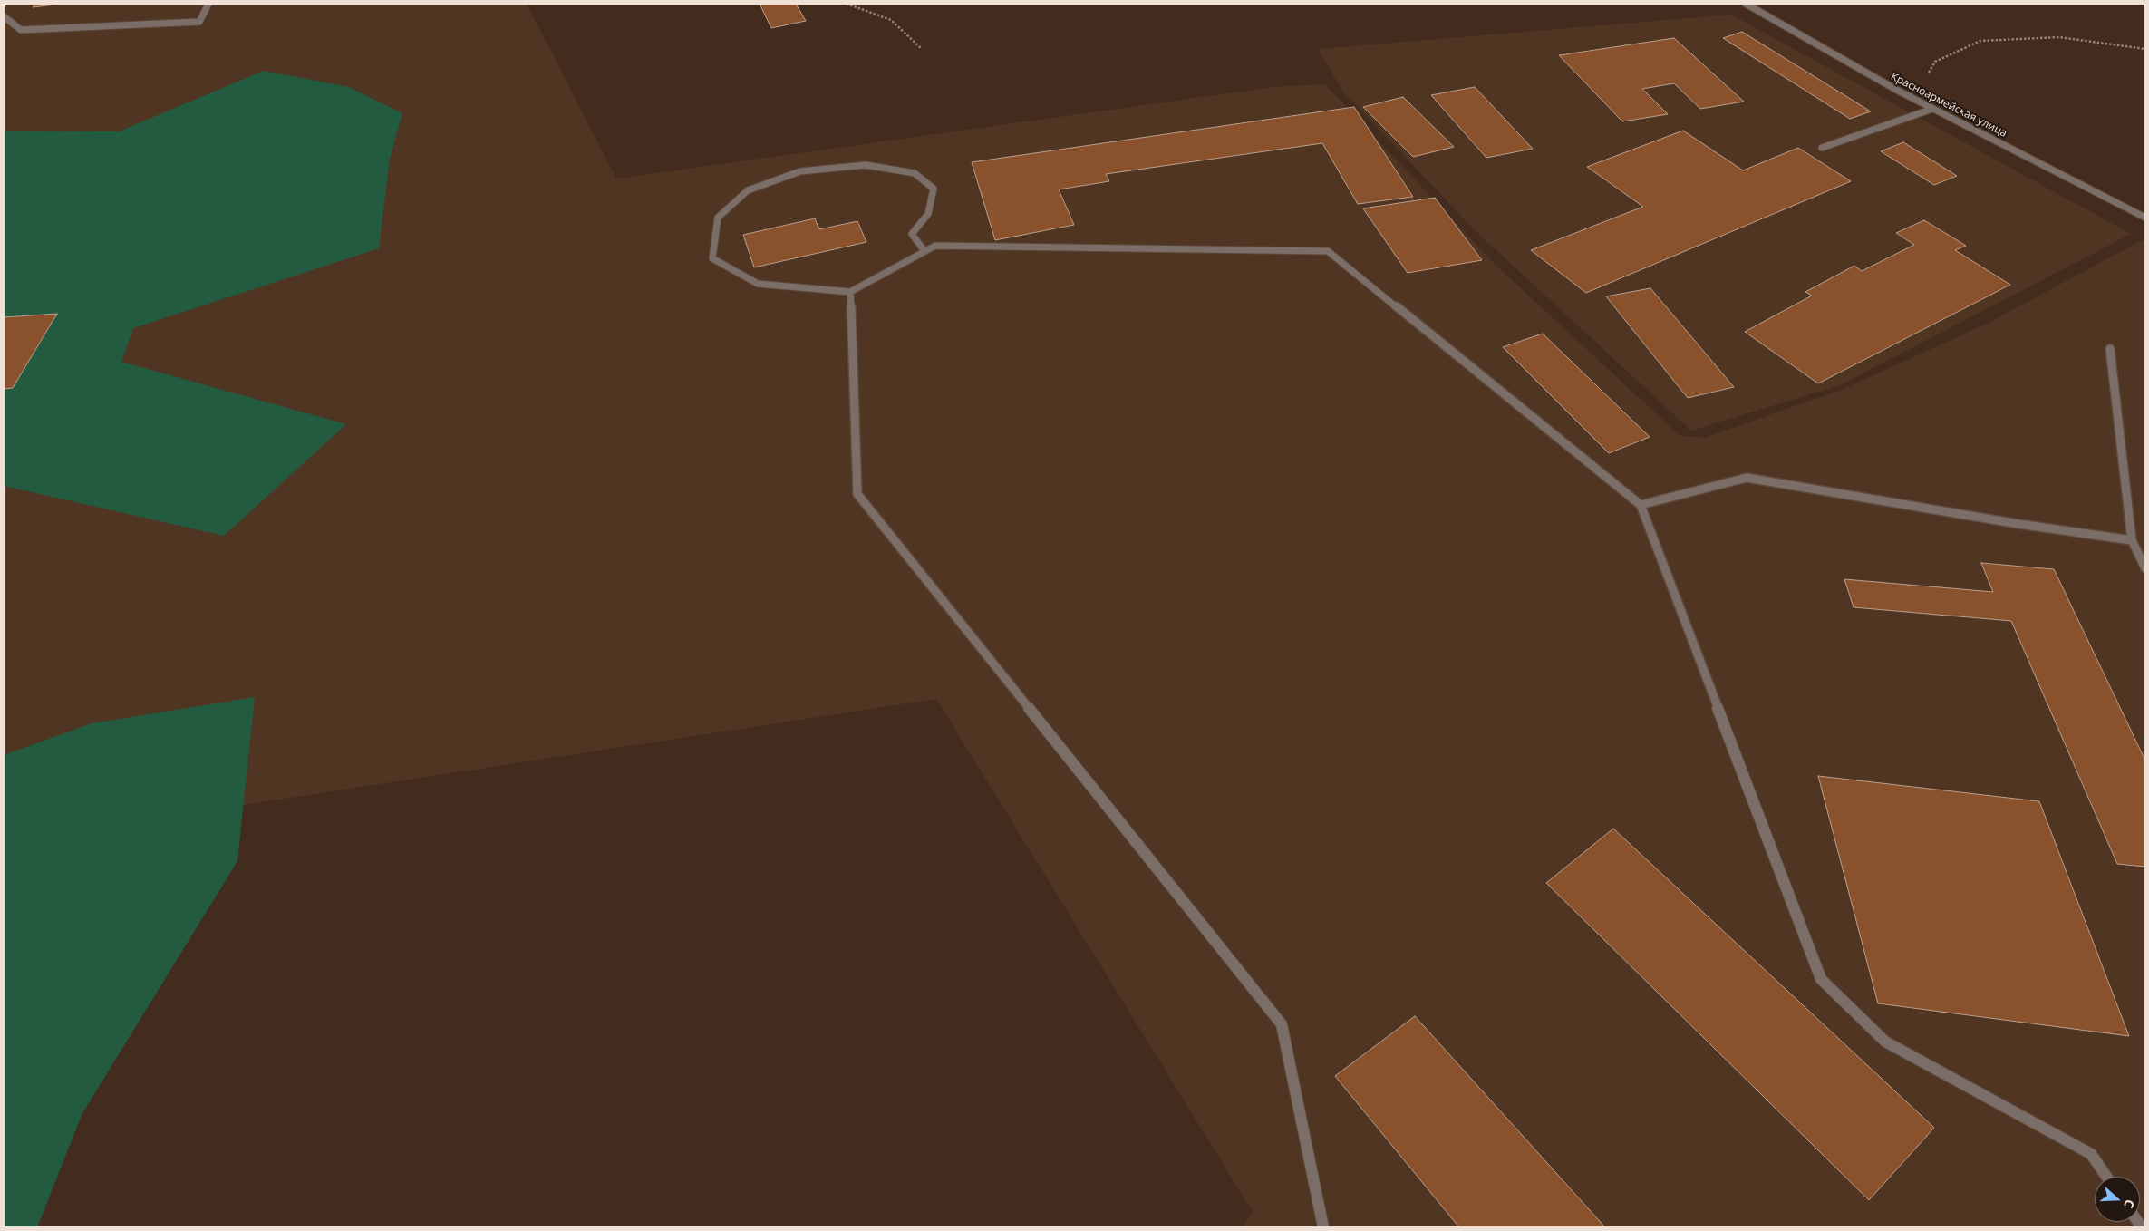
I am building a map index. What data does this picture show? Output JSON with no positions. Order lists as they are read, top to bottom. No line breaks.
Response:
{"streets":{"street":["Красноармейская улица"]},"north":"right"}
